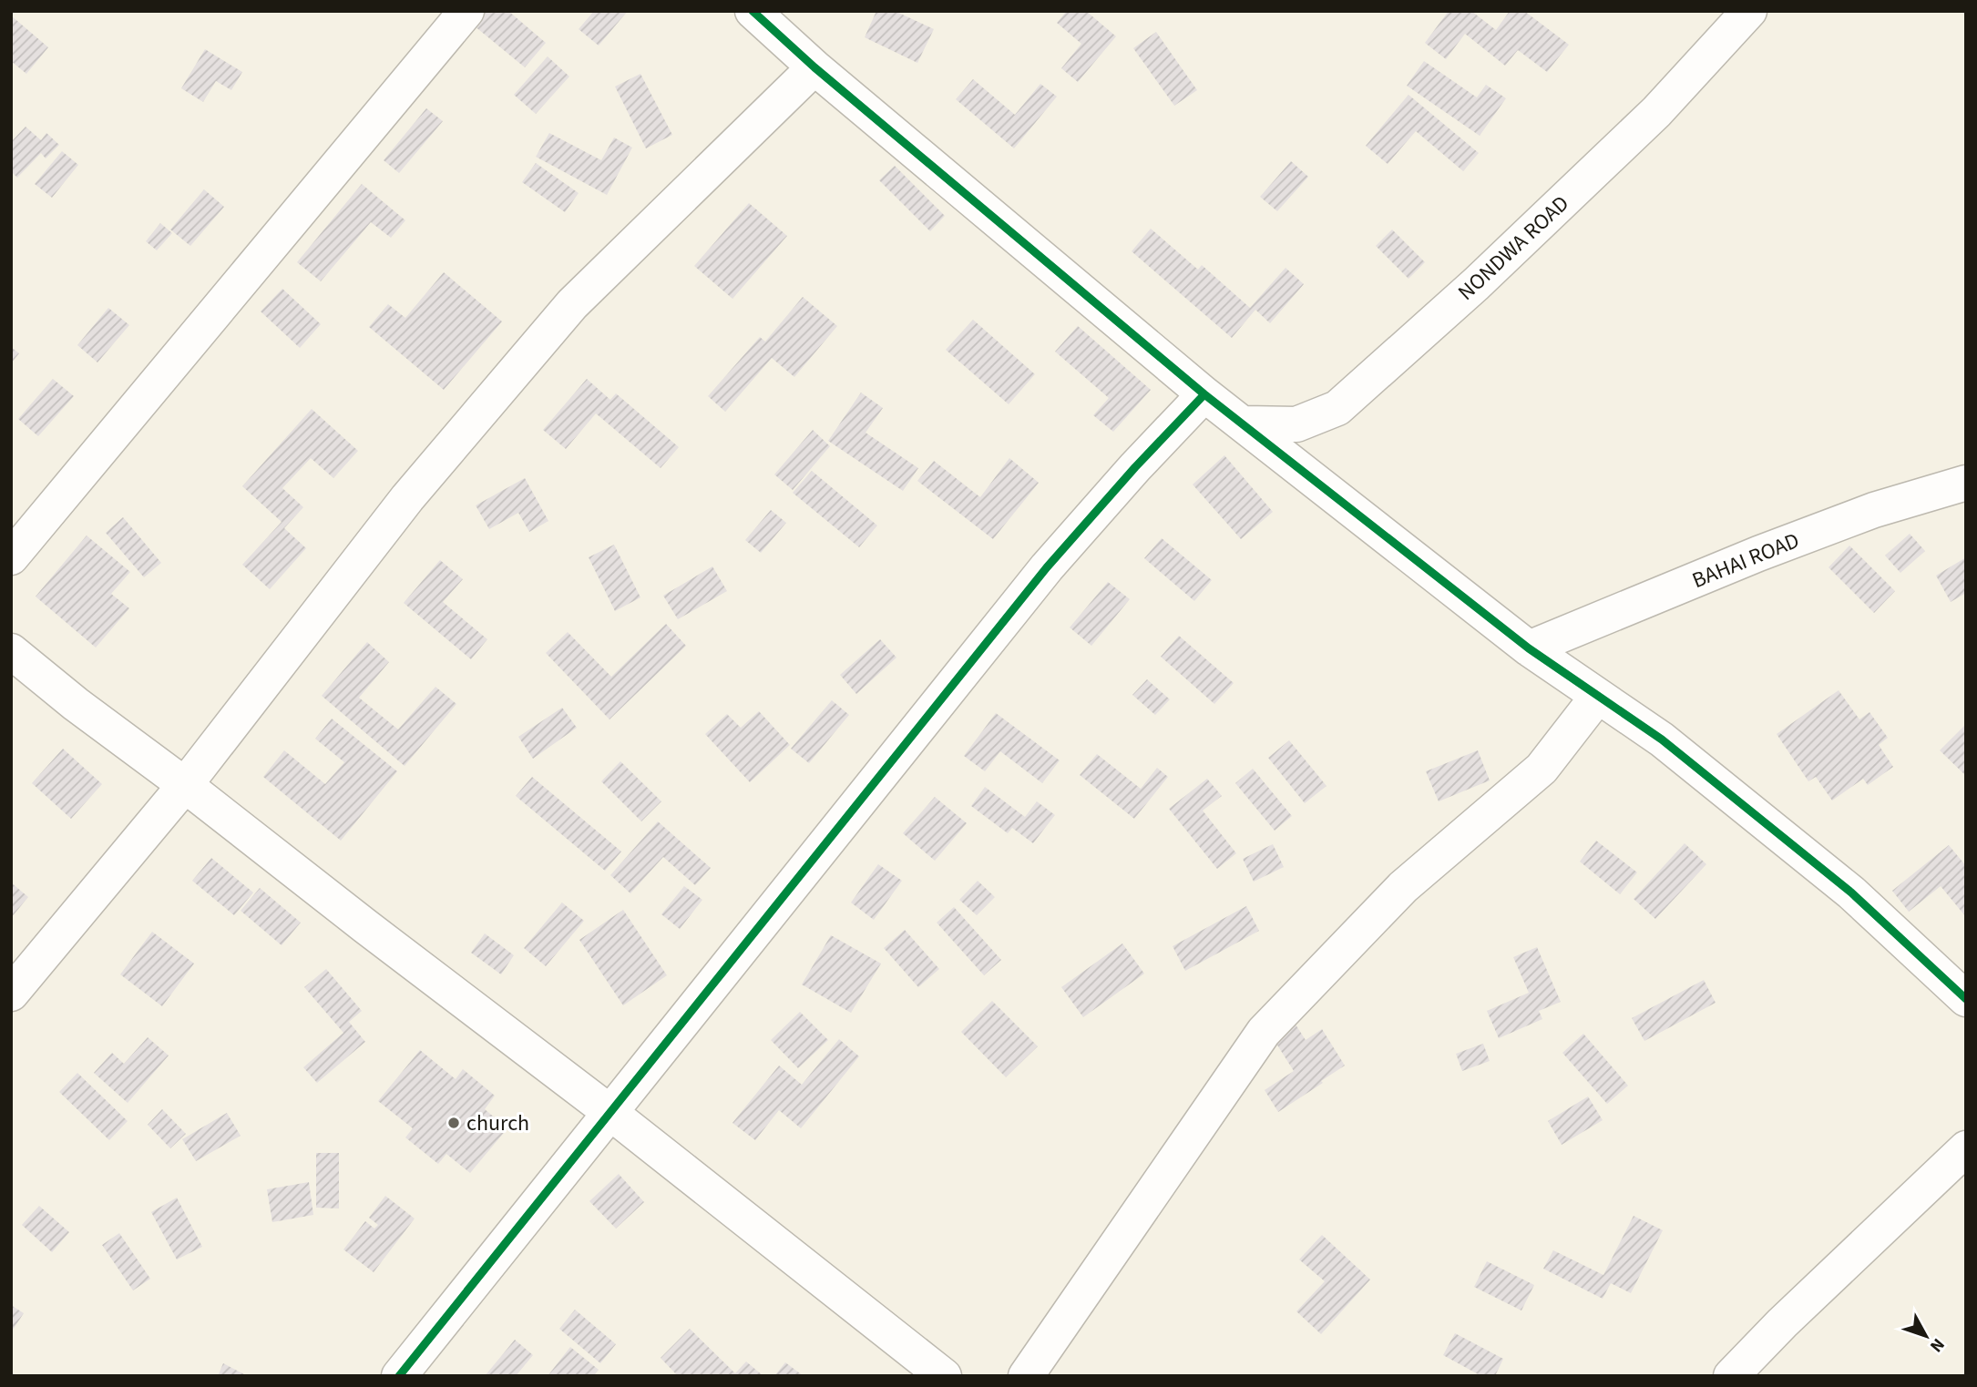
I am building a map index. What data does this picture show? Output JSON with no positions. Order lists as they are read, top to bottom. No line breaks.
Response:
{"streets":{"street":["NONDWA ROAD","BAHAI ROAD"]},"places":["church"],"north":"bottom right"}
